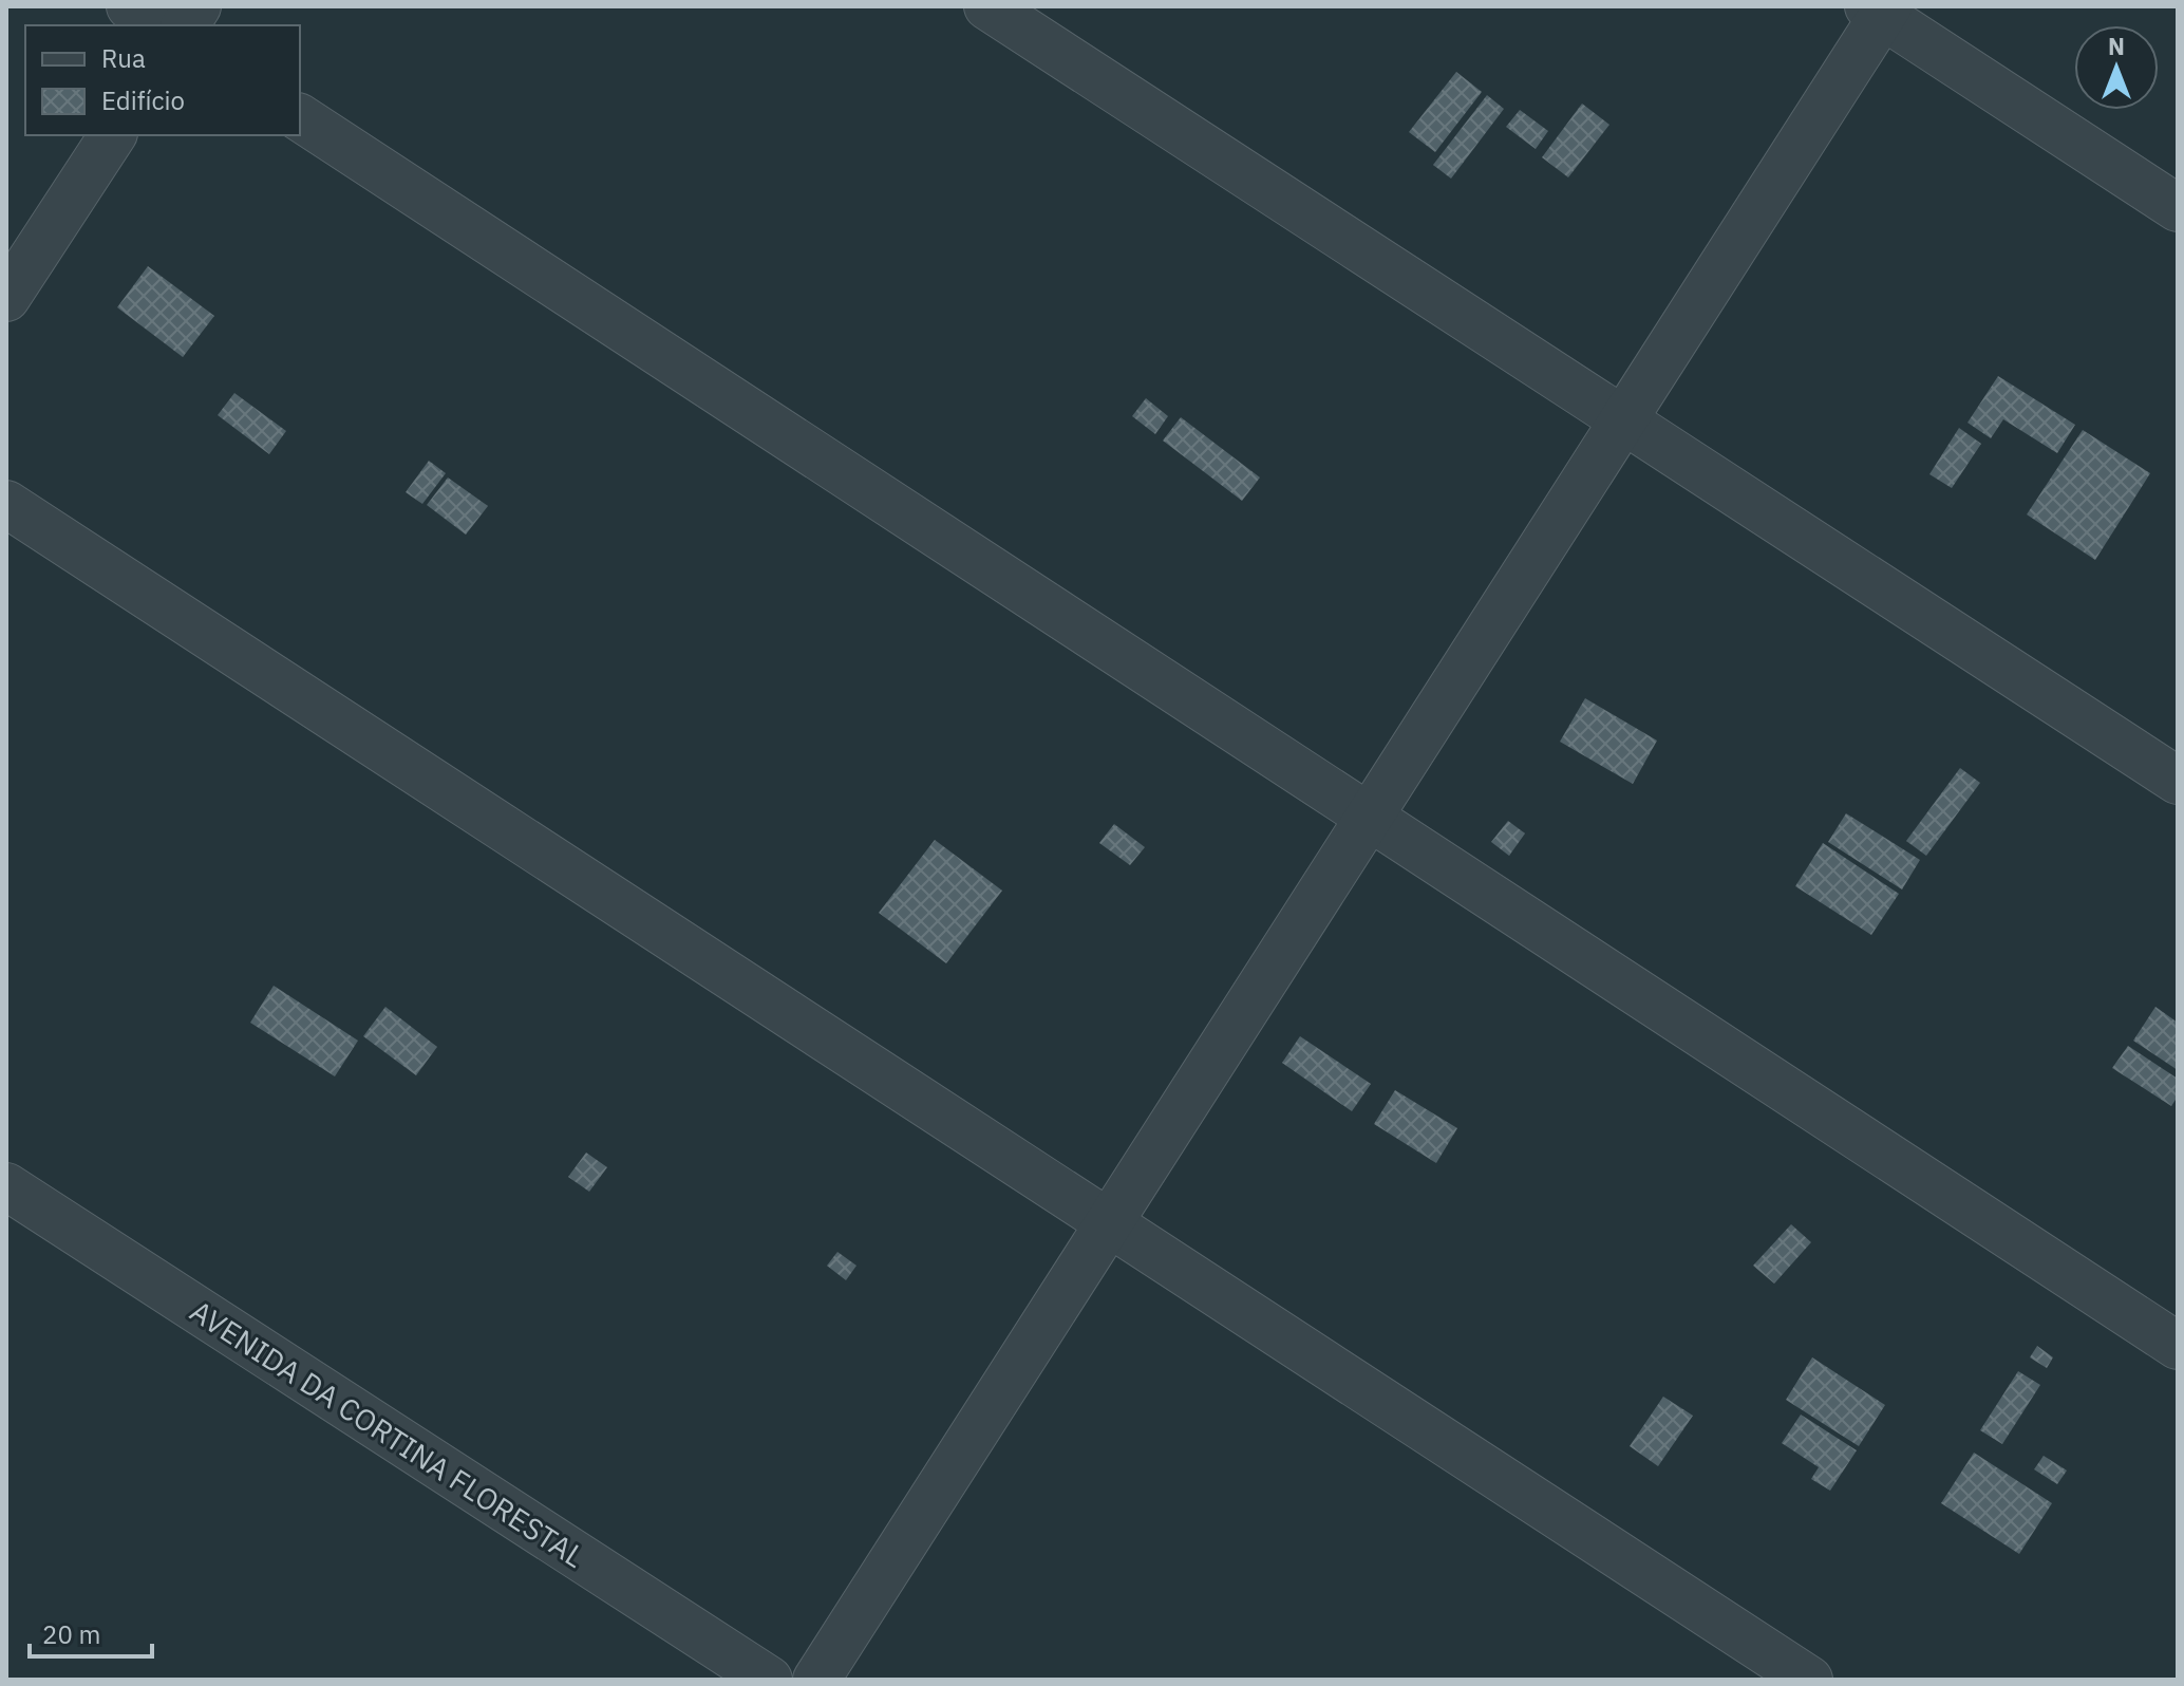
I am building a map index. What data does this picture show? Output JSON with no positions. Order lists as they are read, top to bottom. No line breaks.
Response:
{"streets":{"street":["AVENIDA DA CORTINA FLORESTAL"]},"legend":["Rua","Edifício"],"scale_bar":"20 m","north":"top"}
